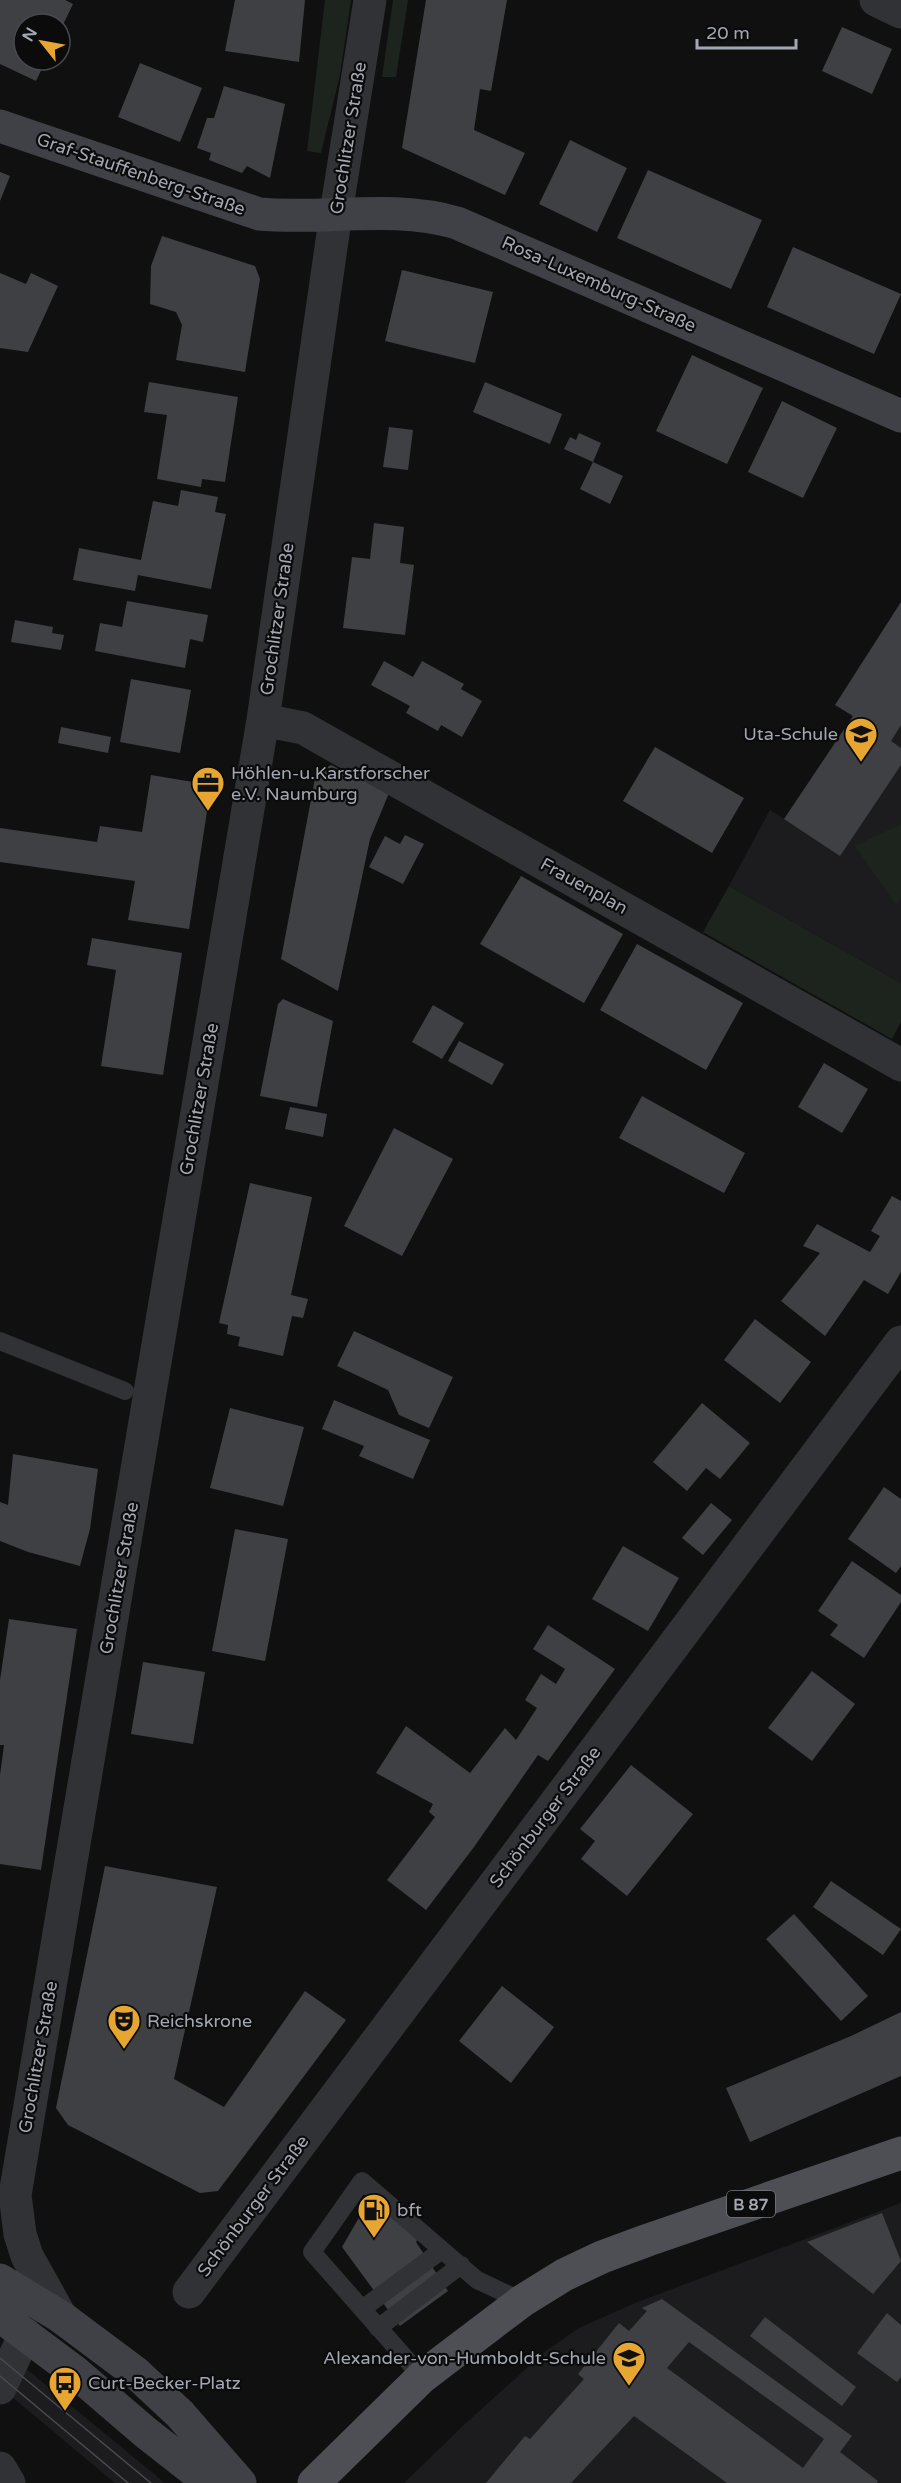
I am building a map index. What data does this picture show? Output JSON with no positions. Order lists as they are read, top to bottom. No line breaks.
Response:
{"streets":{"main road":["Graf-Stauffenberg-Straße","Rosa-Luxemburg-Straße","B 87"],"street":["Grochlitzer Straße","Frauenplan","Schönburger Straße"]},"crossings":[["Grochlitzer Straße","Rosa-Luxemburg-Straße"],["Grochlitzer Straße","Frauenplan"],["Graf-Stauffenberg-Straße","Rosa-Luxemburg-Straße"]],"places":{"school or university":["Uta-Schule","Alexander-von-Humboldt-Schule"],"office":["Höhlen-u.Karstforscher e.V. Naumburg"],"theatre":["Reichskrone"],"fuel station":["bft"],"bus stop":["Curt-Becker-Platz"]},"scale_bar":"20 m","north":"top left"}
